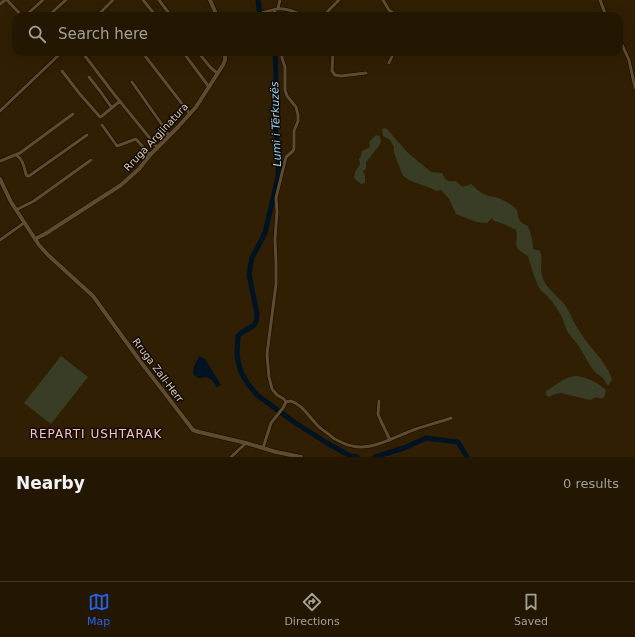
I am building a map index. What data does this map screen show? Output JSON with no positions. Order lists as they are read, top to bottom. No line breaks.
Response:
{"streets":{"main road":["Rruga Argjinatura","Rruga Zall-Herr"]},"crossings":[["Rruga Argjinatura","Rruga Zall-Herr"]],"districts":["REPARTI USHTARAK"],"water":["Lumi i Tërkuzës"],"page":{"search":"Search here","heading":["Nearby","0 results"],"nav":["Map","Directions","Saved"]}}
